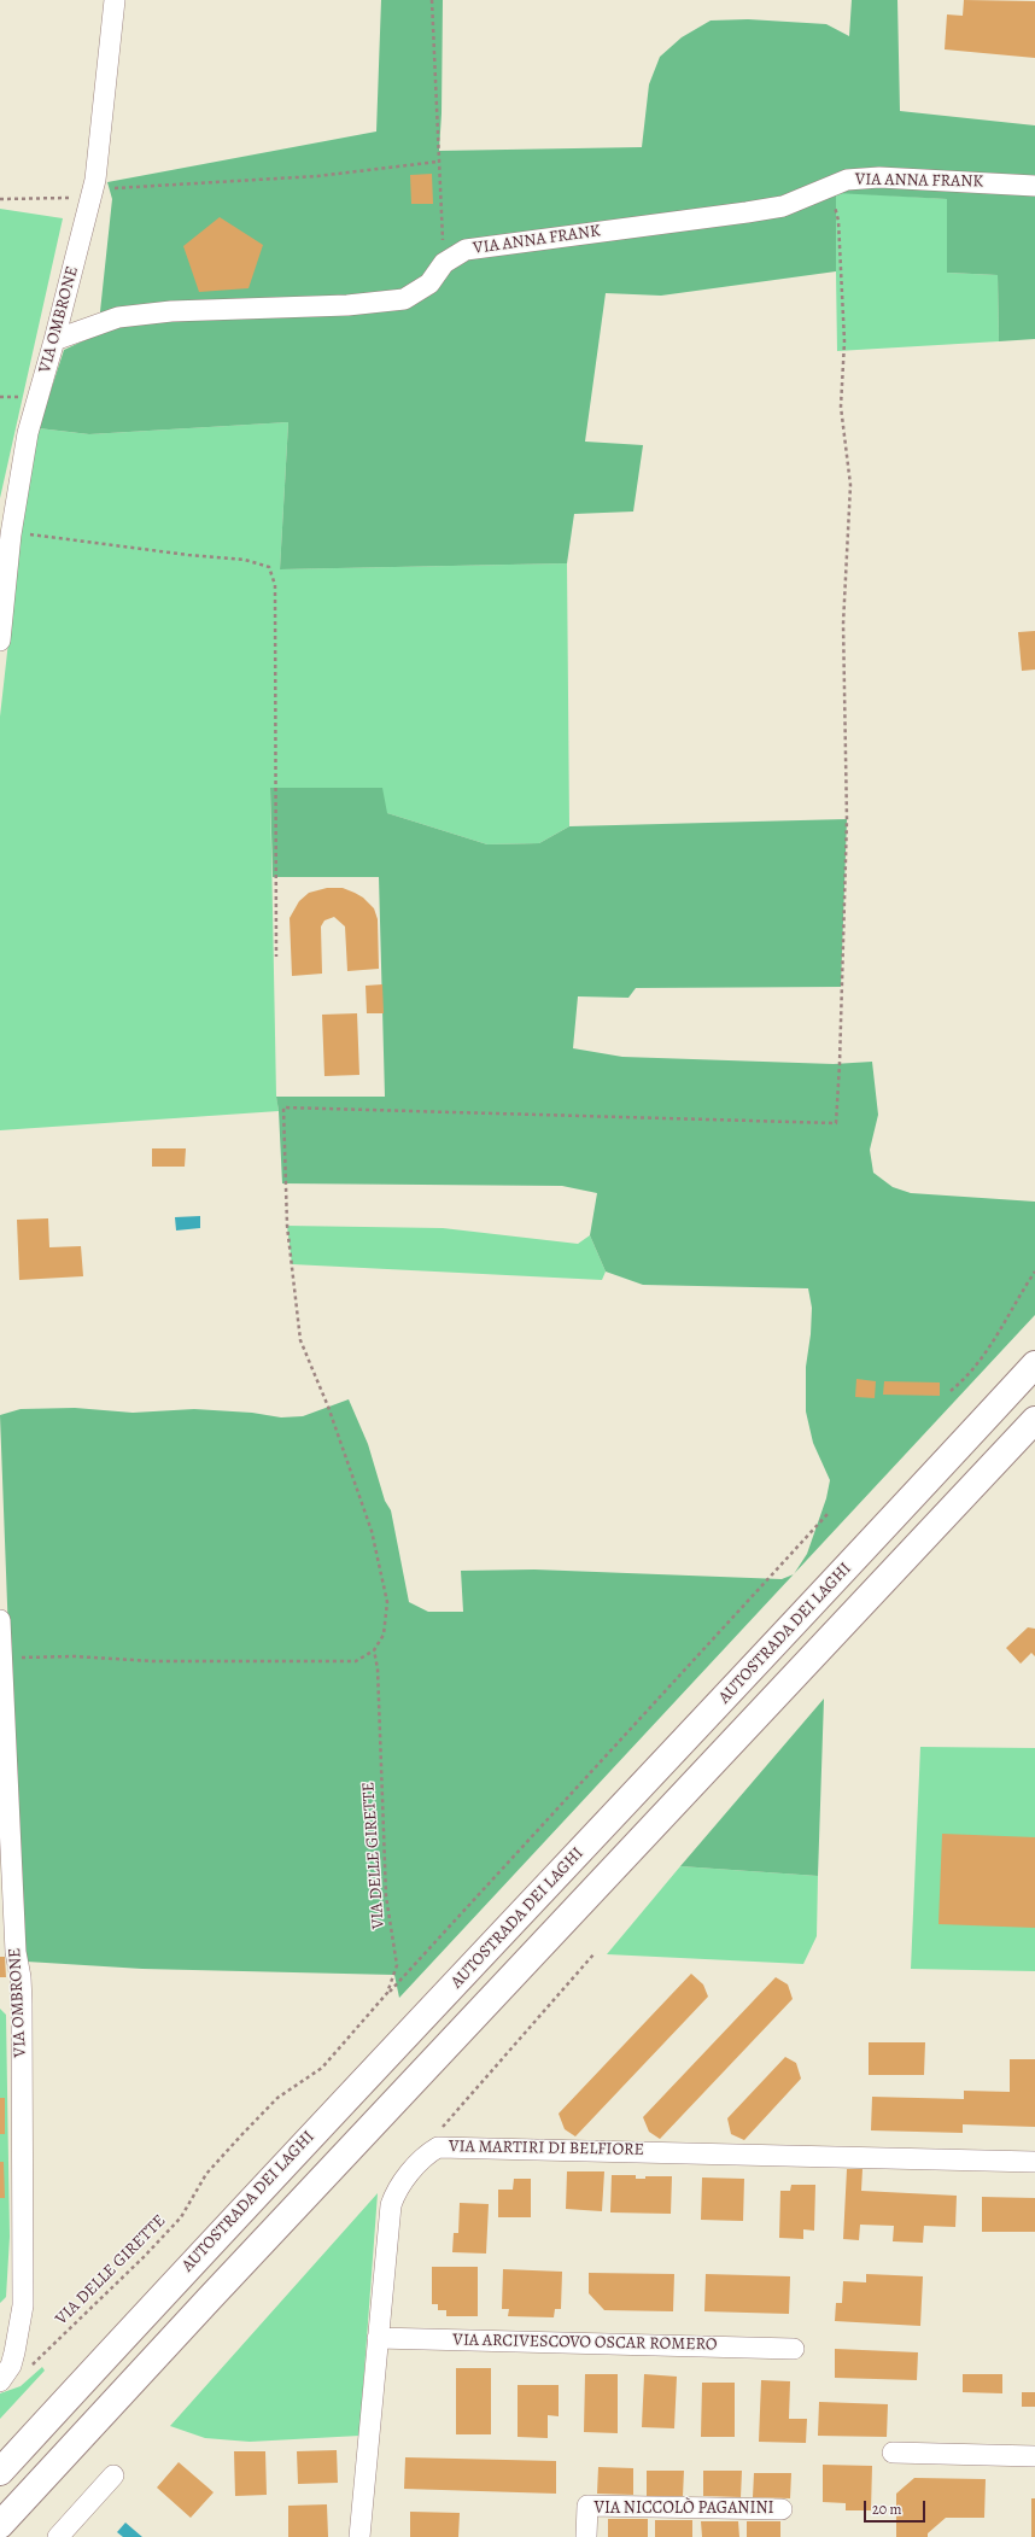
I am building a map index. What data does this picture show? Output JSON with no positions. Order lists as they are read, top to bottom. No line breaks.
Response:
{"streets":{"highway":["AUTOSTRADA DEI LAGHI"],"street":["VIA ANNA FRANK","VIA OMBRONE","VIA MARTIRI DI BELFIORE","VIA ARCIVESCOVO OSCAR ROMERO","VIA NICCOLÒ PAGANINI"],"path":["VIA DELLE GIRETTE"]},"crossings":[["VIA ANNA FRANK","VIA OMBRONE"],["VIA MARTIRI DI BELFIORE","VIA ARCIVESCOVO OSCAR ROMERO"]],"scale_bar":"20 m"}
